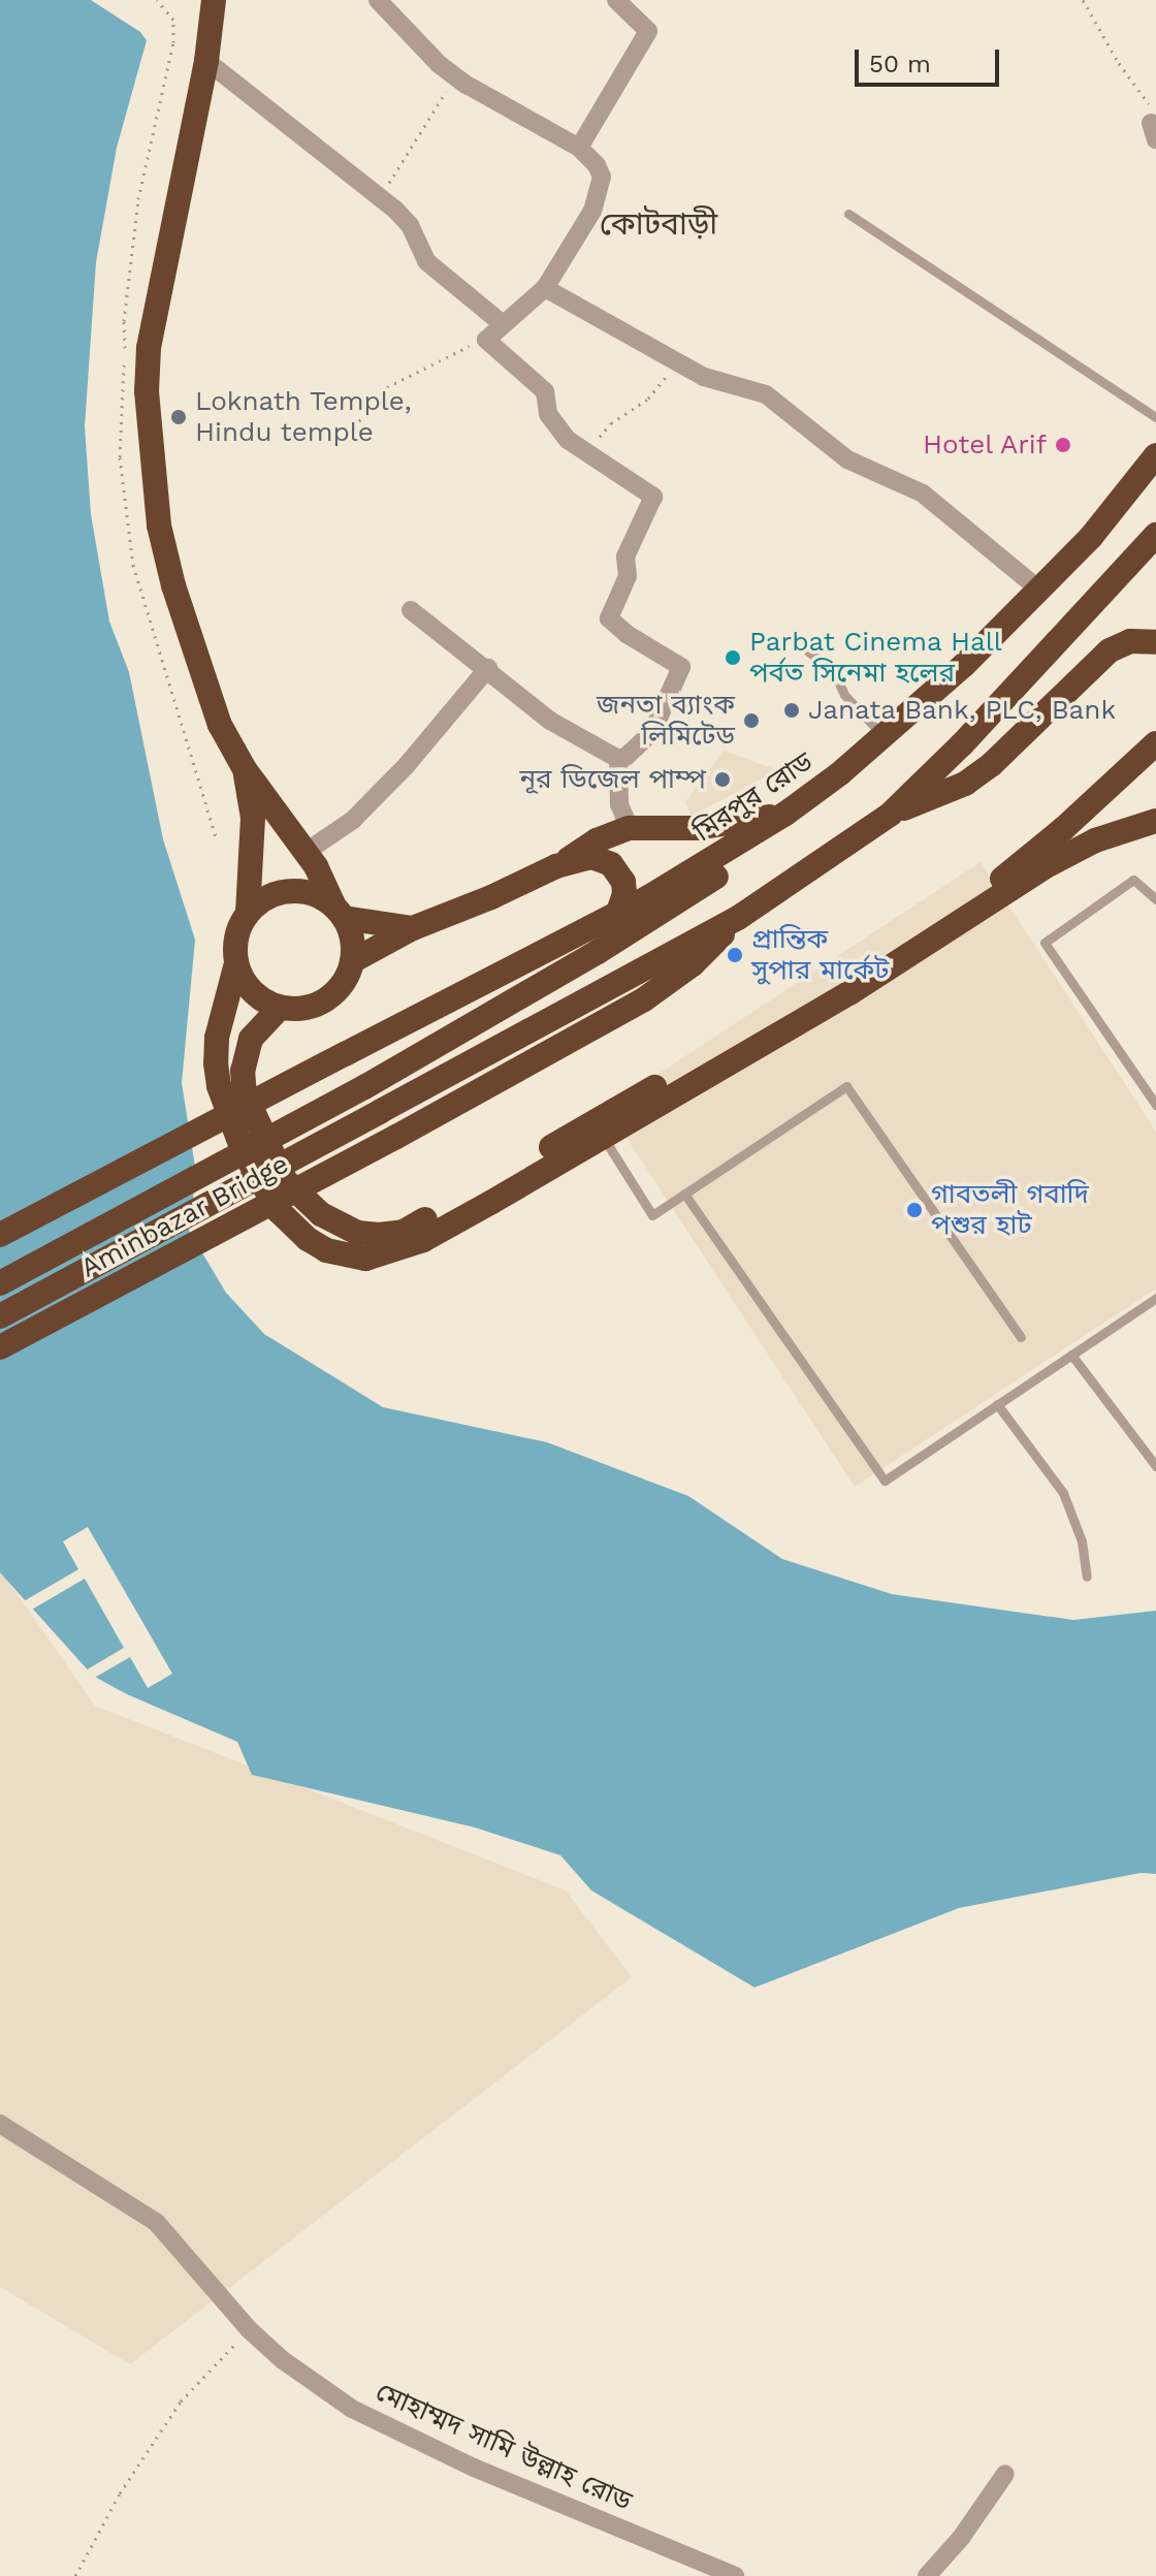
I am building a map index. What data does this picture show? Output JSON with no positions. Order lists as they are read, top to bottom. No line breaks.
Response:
{"streets":{"highway":["মিরপুর রোড","Aminbazar Bridge"],"street":["মোহাম্মদ সামি উল্লাহ রোড"]},"crossings":[["মিরপুর রোড","Aminbazar Bridge"]],"districts":["কোটবাড়ী"],"places":["Loknath Temple, Hindu temple","Hotel Arif","Parbat Cinema Hall পর্বত সিনেমা হলের","Janata Bank, PLC, Bank","জনতা ব্যাংক লিমিটেড","নূর ডিজেল পাম্প","প্রান্তিক সুপার মার্কেট","গাবতলী গবাদি পশুর হাট"],"scale_bar":"50 m"}
